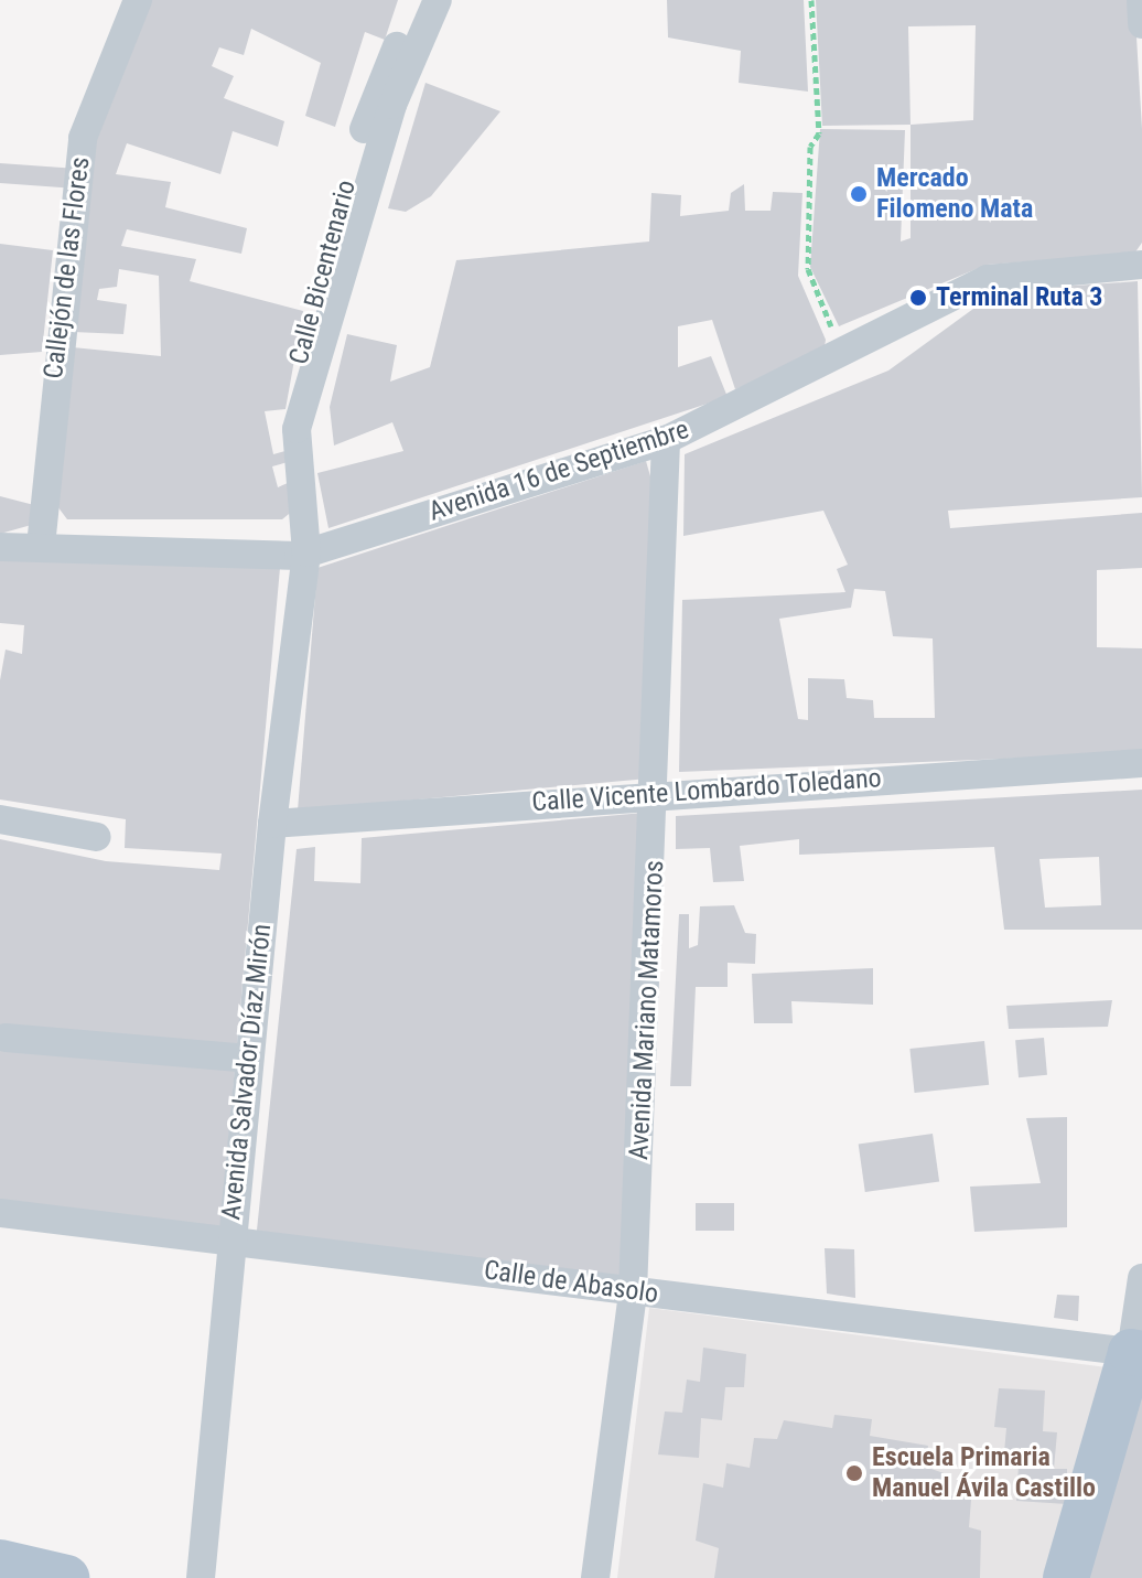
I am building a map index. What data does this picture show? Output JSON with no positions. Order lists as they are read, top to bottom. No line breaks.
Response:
{"streets":{"street":["Callejón de las Flores","Calle Bicentenario","Avenida 16 de Septiembre","Calle Vicente Lombardo Toledano","Avenida Mariano Matamoros","Avenida Salvador Díaz Mirón","Calle de Abasolo"]},"crossings":[["Callejón de las Flores","Avenida 16 de Septiembre"],["Calle Bicentenario","Avenida 16 de Septiembre"],["Calle Bicentenario","Avenida Salvador Díaz Mirón"],["Avenida 16 de Septiembre","Avenida Mariano Matamoros"],["Avenida 16 de Septiembre","Avenida Salvador Díaz Mirón"],["Calle Vicente Lombardo Toledano","Avenida Mariano Matamoros"],["Calle Vicente Lombardo Toledano","Avenida Salvador Díaz Mirón"],["Avenida Mariano Matamoros","Calle de Abasolo"],["Avenida Salvador Díaz Mirón","Calle de Abasolo"]],"places":["Mercado Filomeno Mata","Terminal Ruta 3","Escuela Primaria Manuel Ávila Castillo"]}
